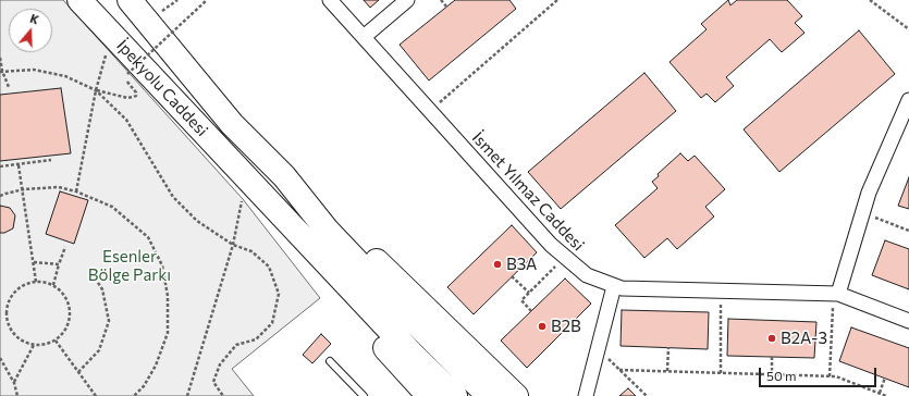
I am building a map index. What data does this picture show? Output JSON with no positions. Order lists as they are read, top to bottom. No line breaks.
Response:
{"streets":{"highway":["İpekyolu Caddesi"],"street":["İsmet Yılmaz Caddesi"]},"parks":["Esenler Bölge Parkı"],"places":["B3A","B2B","B2A-3"],"scale_bar":"50 m","north":"top"}
